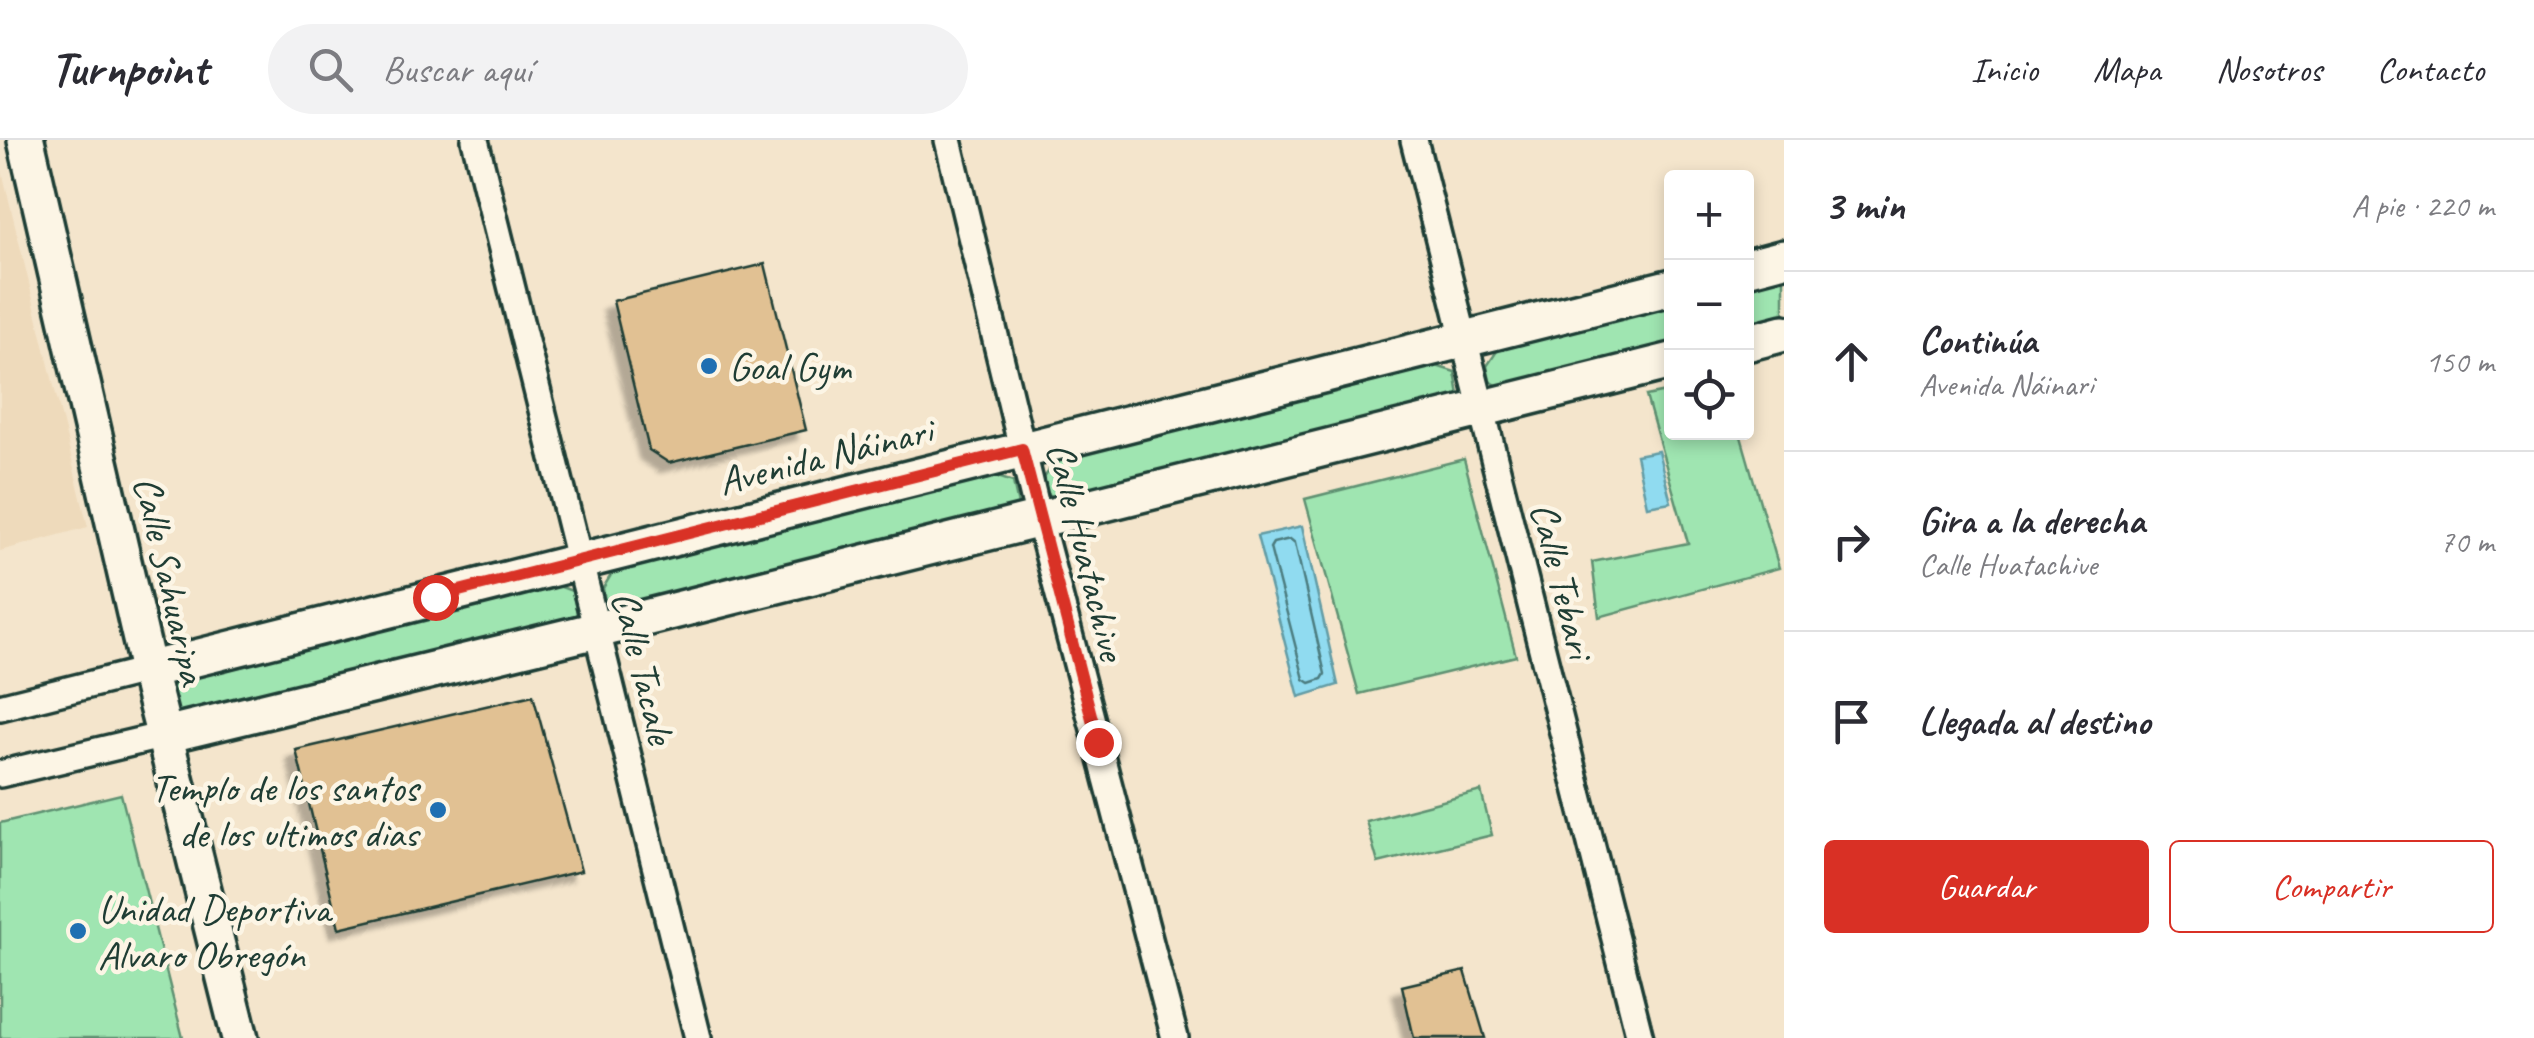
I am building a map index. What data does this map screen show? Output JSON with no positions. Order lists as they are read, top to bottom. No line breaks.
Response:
{"streets":{"main road":["Avenida Náinari","Calle Sahuaripa"],"street":["Calle Huatachive","Calle Tebari","Calle Tacale"]},"crossings":[["Avenida Náinari","Calle Huatachive"],["Avenida Náinari","Calle Sahuaripa"],["Avenida Náinari","Calle Tebari"],["Avenida Náinari","Calle Tacale"]],"places":["Goal Gym","Templo de los santos de los ultimos dias","Unidad Deportiva Alvaro Obregón"],"page":{"header":"Turnpoint","search":"Buscar aquí","nav":["Inicio","Mapa","Nosotros","Contacto"],"heading":["3 min","A pie · 220 m"],"map_buttons":["+","−"],"list":[["Continúa","Avenida Náinari","150 m"],["Gira a la derecha","Calle Huatachive","70 m"],"Llegada al destino"],"buttons":["Guardar","Compartir"]}}
